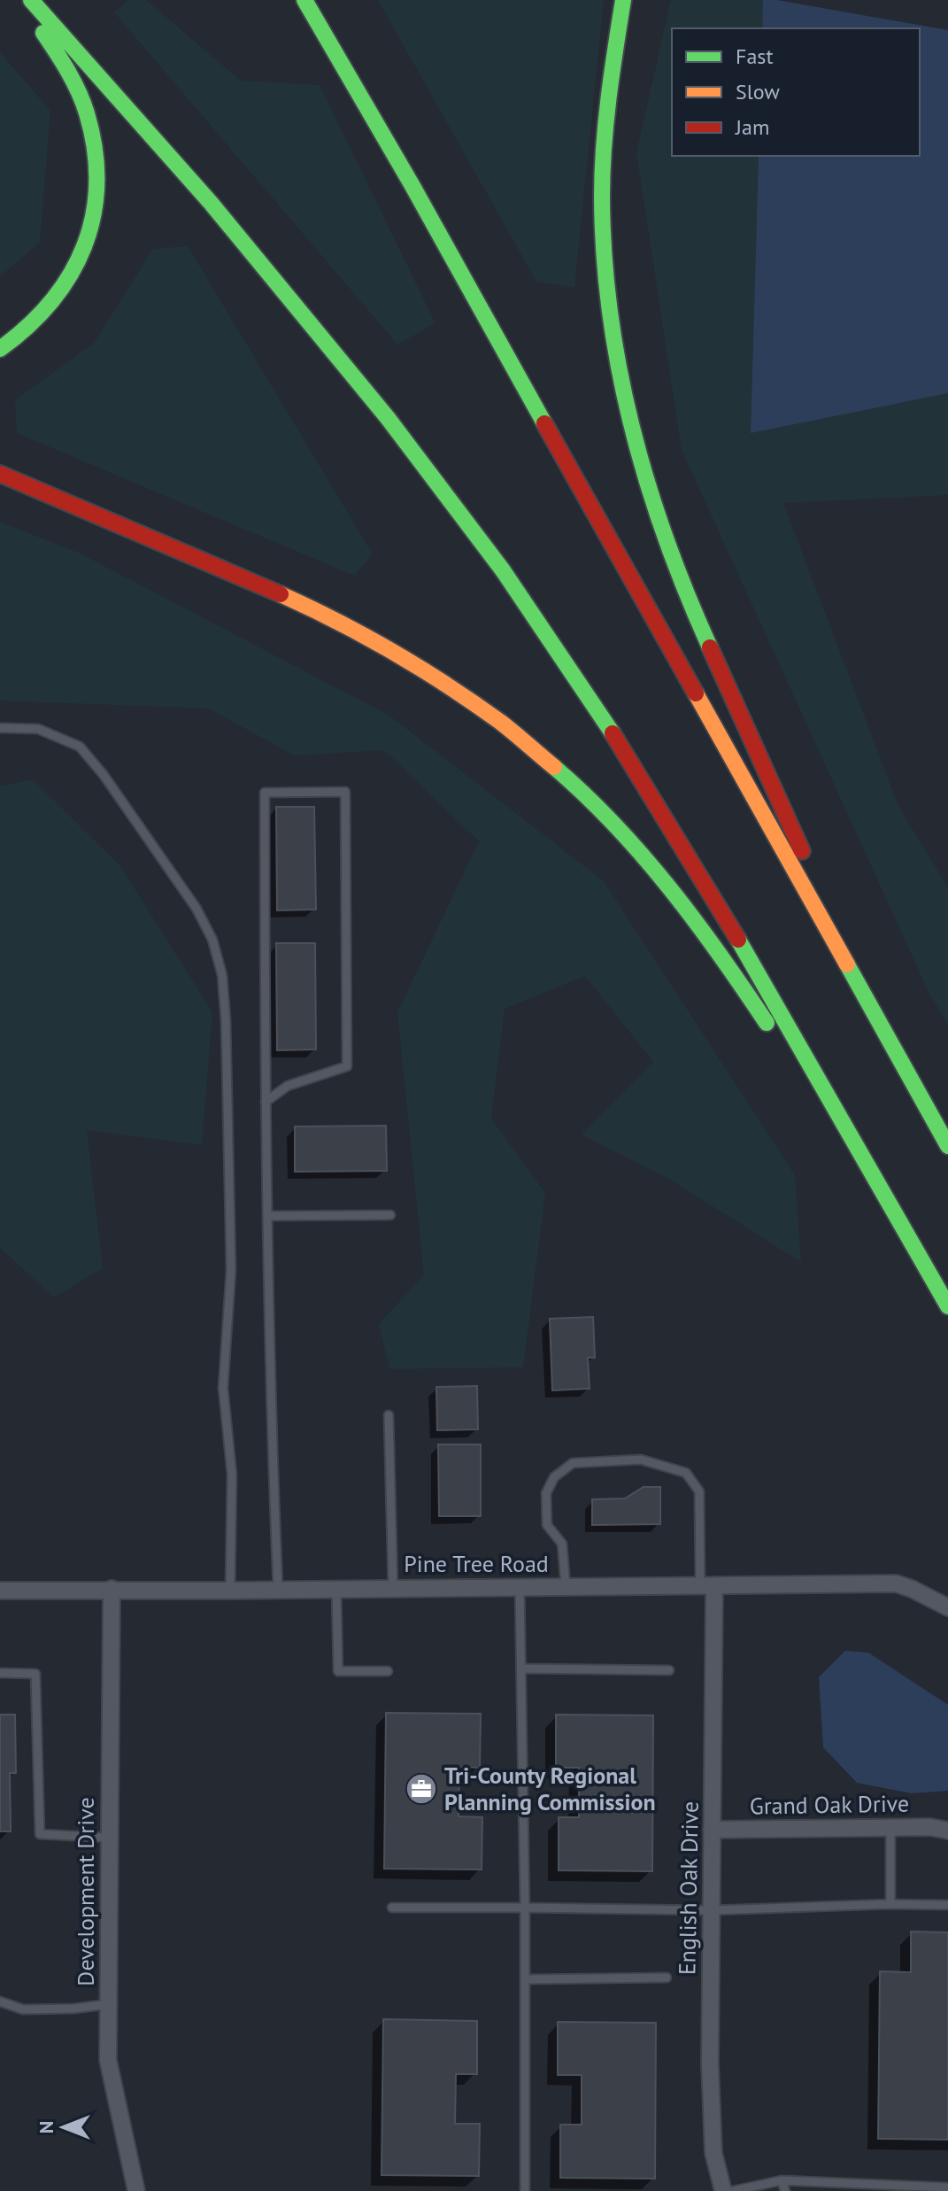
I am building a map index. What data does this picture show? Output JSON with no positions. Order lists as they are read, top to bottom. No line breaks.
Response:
{"streets":{"street":["Pine Tree Road","Grand Oak Drive","English Oak Drive","Development Drive"]},"crossings":[["Pine Tree Road","English Oak Drive"],["Pine Tree Road","Development Drive"],["Grand Oak Drive","English Oak Drive"]],"places":{"office":["Tri-County Regional Planning Commission"]},"legend":["Fast","Slow","Jam"],"north":"left"}
